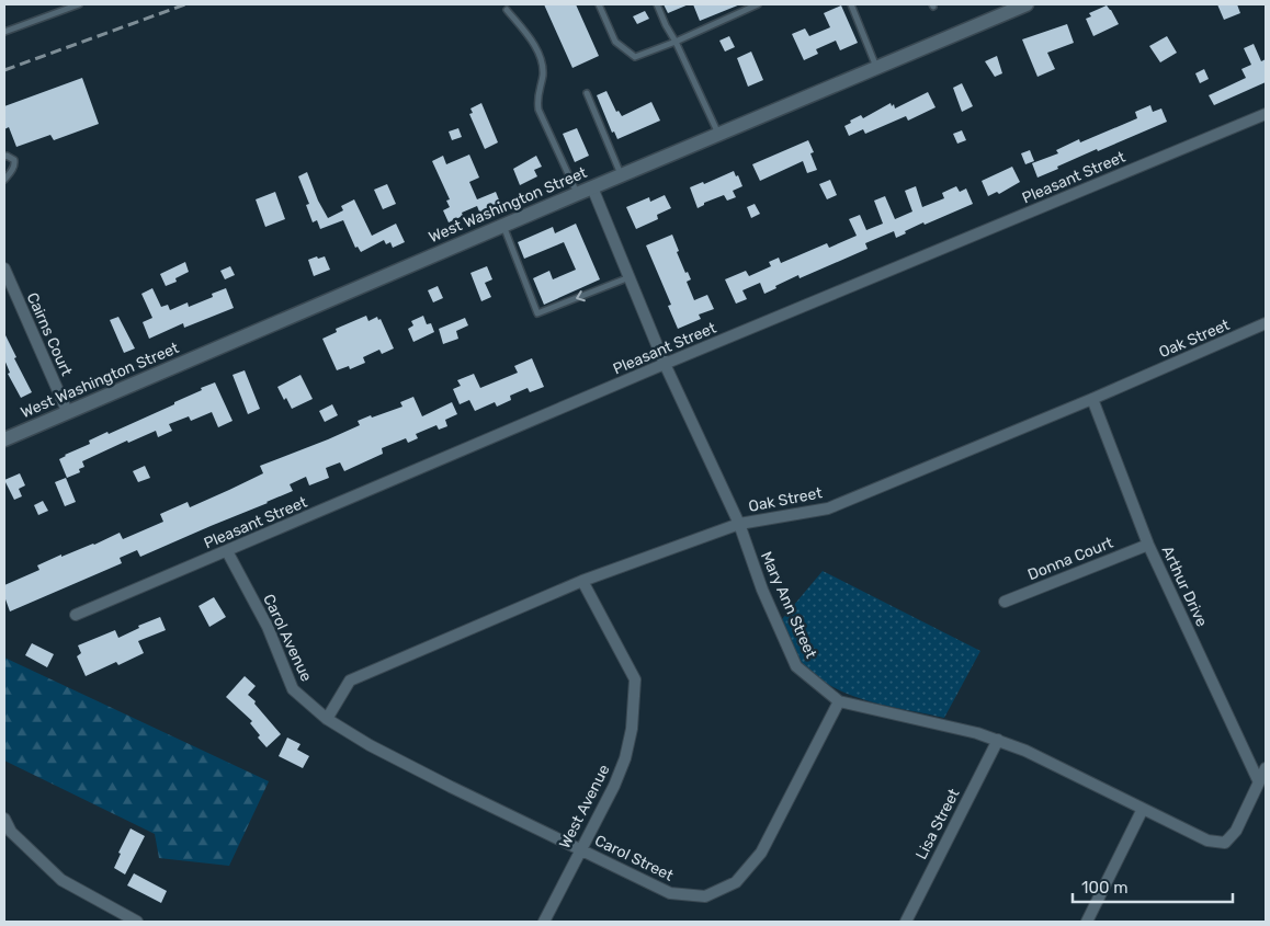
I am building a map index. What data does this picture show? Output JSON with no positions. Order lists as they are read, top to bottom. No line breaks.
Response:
{"streets":{"main road":["West Washington Street"],"street":["Pleasant Street","Cairns Court","Oak Street","Donna Court","Arthur Drive","Mary Ann Street","Carol Avenue","West Avenue","Lisa Street","Carol Street"]},"crossings":[["Pleasant Street","Mary Ann Street"],["Pleasant Street","Carol Avenue"],["West Washington Street","Cairns Court"],["West Washington Street","Mary Ann Street"],["Oak Street","Arthur Drive"],["Oak Street","Mary Ann Street"],["Oak Street","Carol Avenue"],["Oak Street","West Avenue"],["Donna Court","Arthur Drive"],["Arthur Drive","Mary Ann Street"],["Mary Ann Street","Lisa Street"],["Mary Ann Street","Carol Street"],["Carol Avenue","Carol Street"],["West Avenue","Carol Street"]],"scale_bar":"100 m"}
